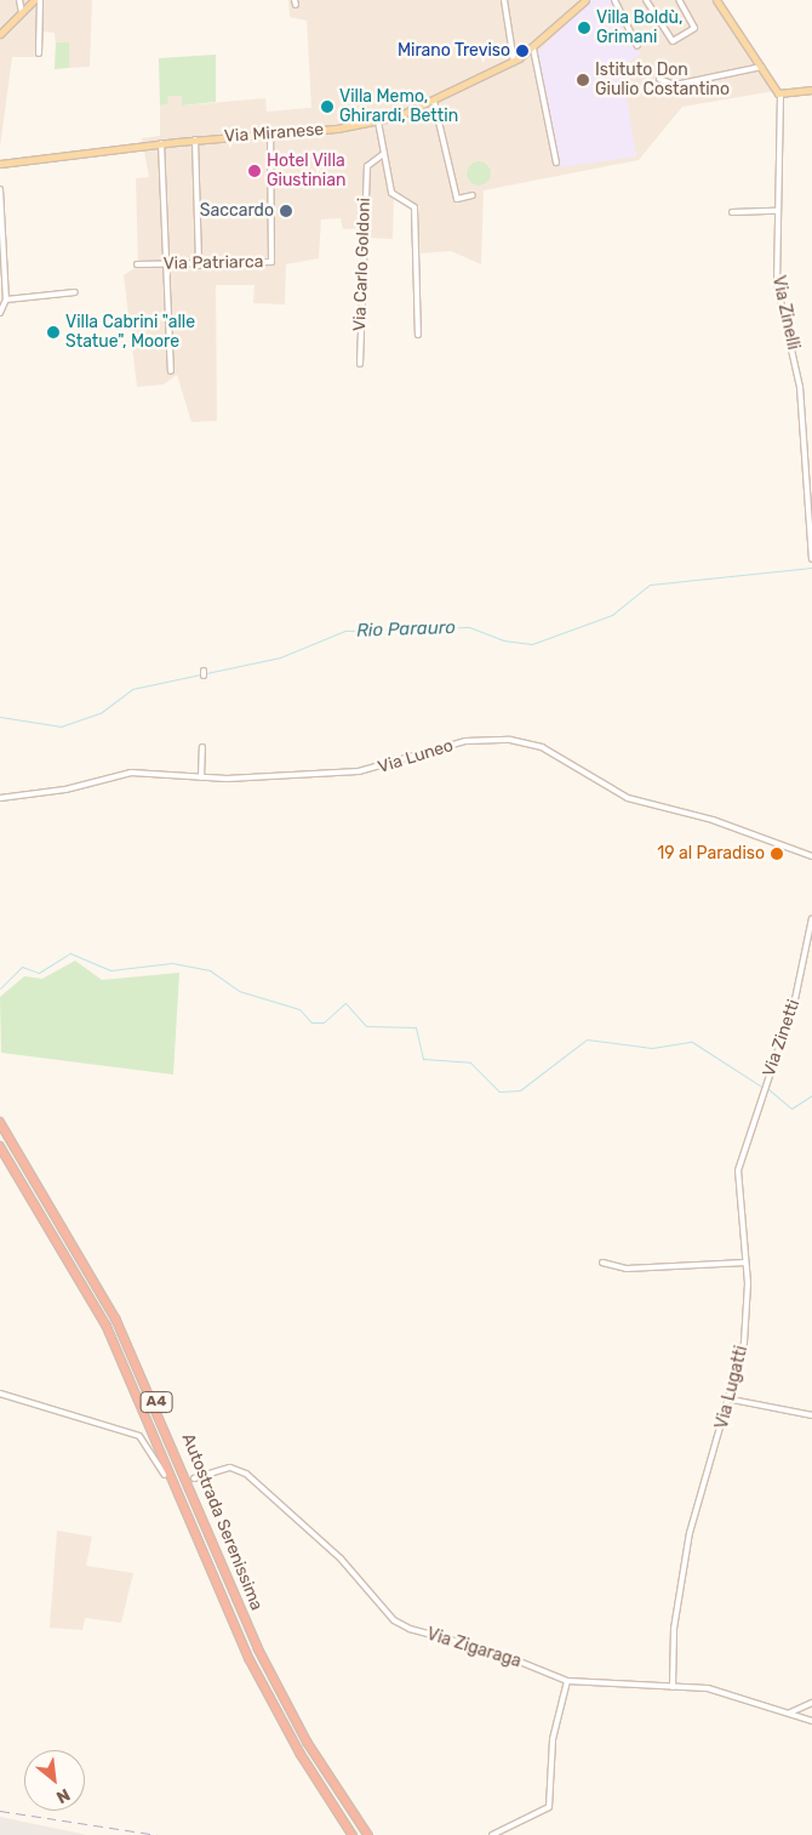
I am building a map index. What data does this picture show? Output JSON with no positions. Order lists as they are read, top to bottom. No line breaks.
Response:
{"streets":{"highway":["A4","Autostrada Serenissima"],"main road":["Via Miranese"],"street":["Via Patriarca","Via Carlo Goldoni","Via Zinelli","Via Luneo","Via Zinetti","Via Lugatti","Via Zigaraga"]},"crossings":[["Via Miranese","Via Patriarca"],["Via Miranese","Via Carlo Goldoni"],["Via Zinetti","Via Lugatti"],["Via Lugatti","Via Zigaraga"]],"water":["Rio Parauro"],"places":["Villa Boldù, Grimani","Mirano Treviso","Istituto Don Giulio Costantino","Villa Memo, Ghirardi, Bettin","Hotel Villa Giustinian","Saccardo","Villa Cabrini \"alle Statue\", Moore","19 al Paradiso"],"north":"bottom right"}
